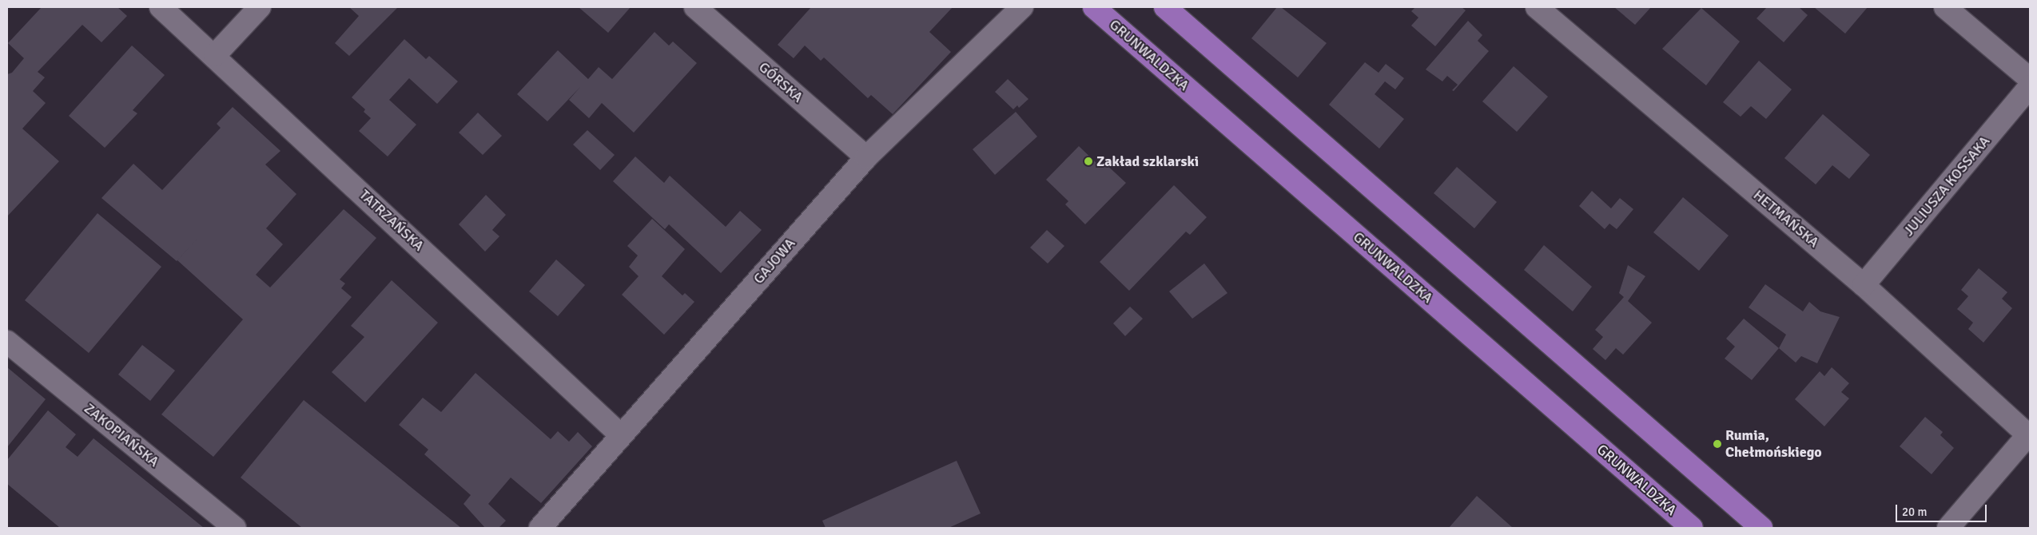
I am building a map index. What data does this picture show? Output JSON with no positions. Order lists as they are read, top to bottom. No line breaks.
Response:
{"streets":{"main road":["GRUNWALDZKA"],"street":["GÓRSKA","JULIUSZA KOSSAKA","HETMAŃSKA","TATRZAŃSKA","GAJOWA","ZAKOPIAŃSKA"]},"crossings":[["GÓRSKA","GAJOWA"],["JULIUSZA KOSSAKA","HETMAŃSKA"],["TATRZAŃSKA","GAJOWA"]],"places":["Zakład szklarski","Rumia, Chełmońskiego"],"scale_bar":"20 m"}
